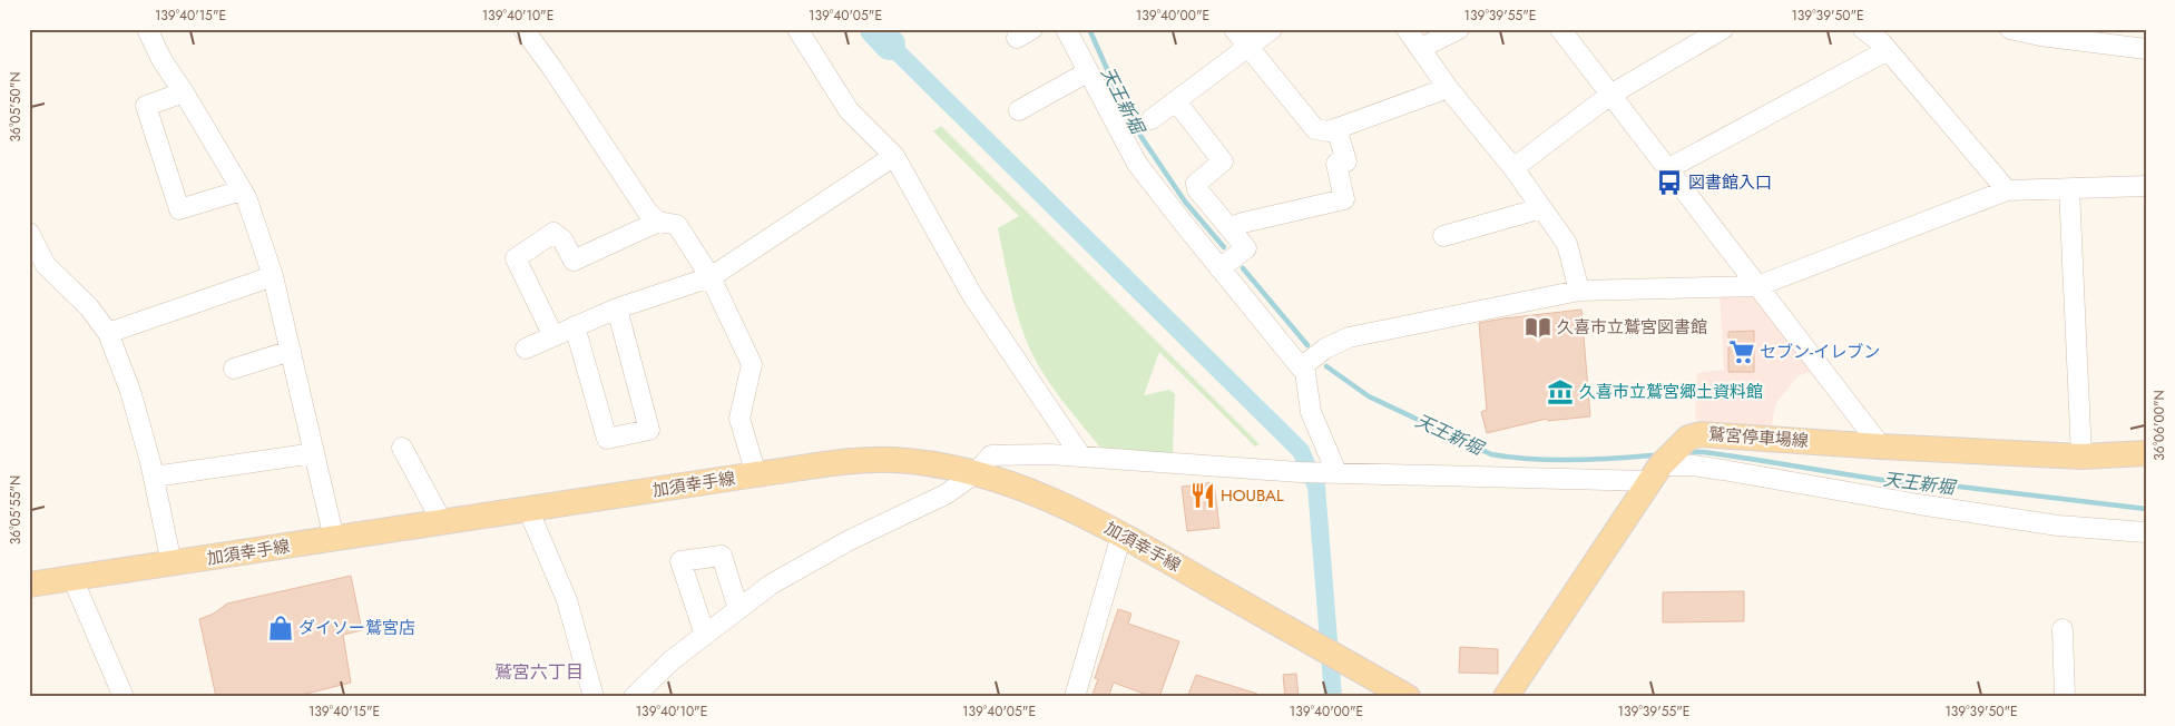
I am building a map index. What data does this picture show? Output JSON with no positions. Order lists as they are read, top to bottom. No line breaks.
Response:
{"streets":{"main road":["鷲宮停車場線","加須幸手線"]},"districts":["鷲宮六丁目"],"water":["天王新堀"],"places":{"bus stop":["図書館入口"],"library":["久喜市立鷲宮図書館"],"supermarket":["セブン-イレブン"],"museum":["久喜市立鷲宮郷土資料館"],"restaurant":["HOUBAL"],"shop":["ダイソー鷲宮店"]},"coordinates":["139°40'15\"E","139°40'10\"E","139°40'05\"E","139°40'00\"E","139°39'55\"E","139°39'50\"E","36°05'50\"N","36°06'00\"N","36°05'55\"N"]}
